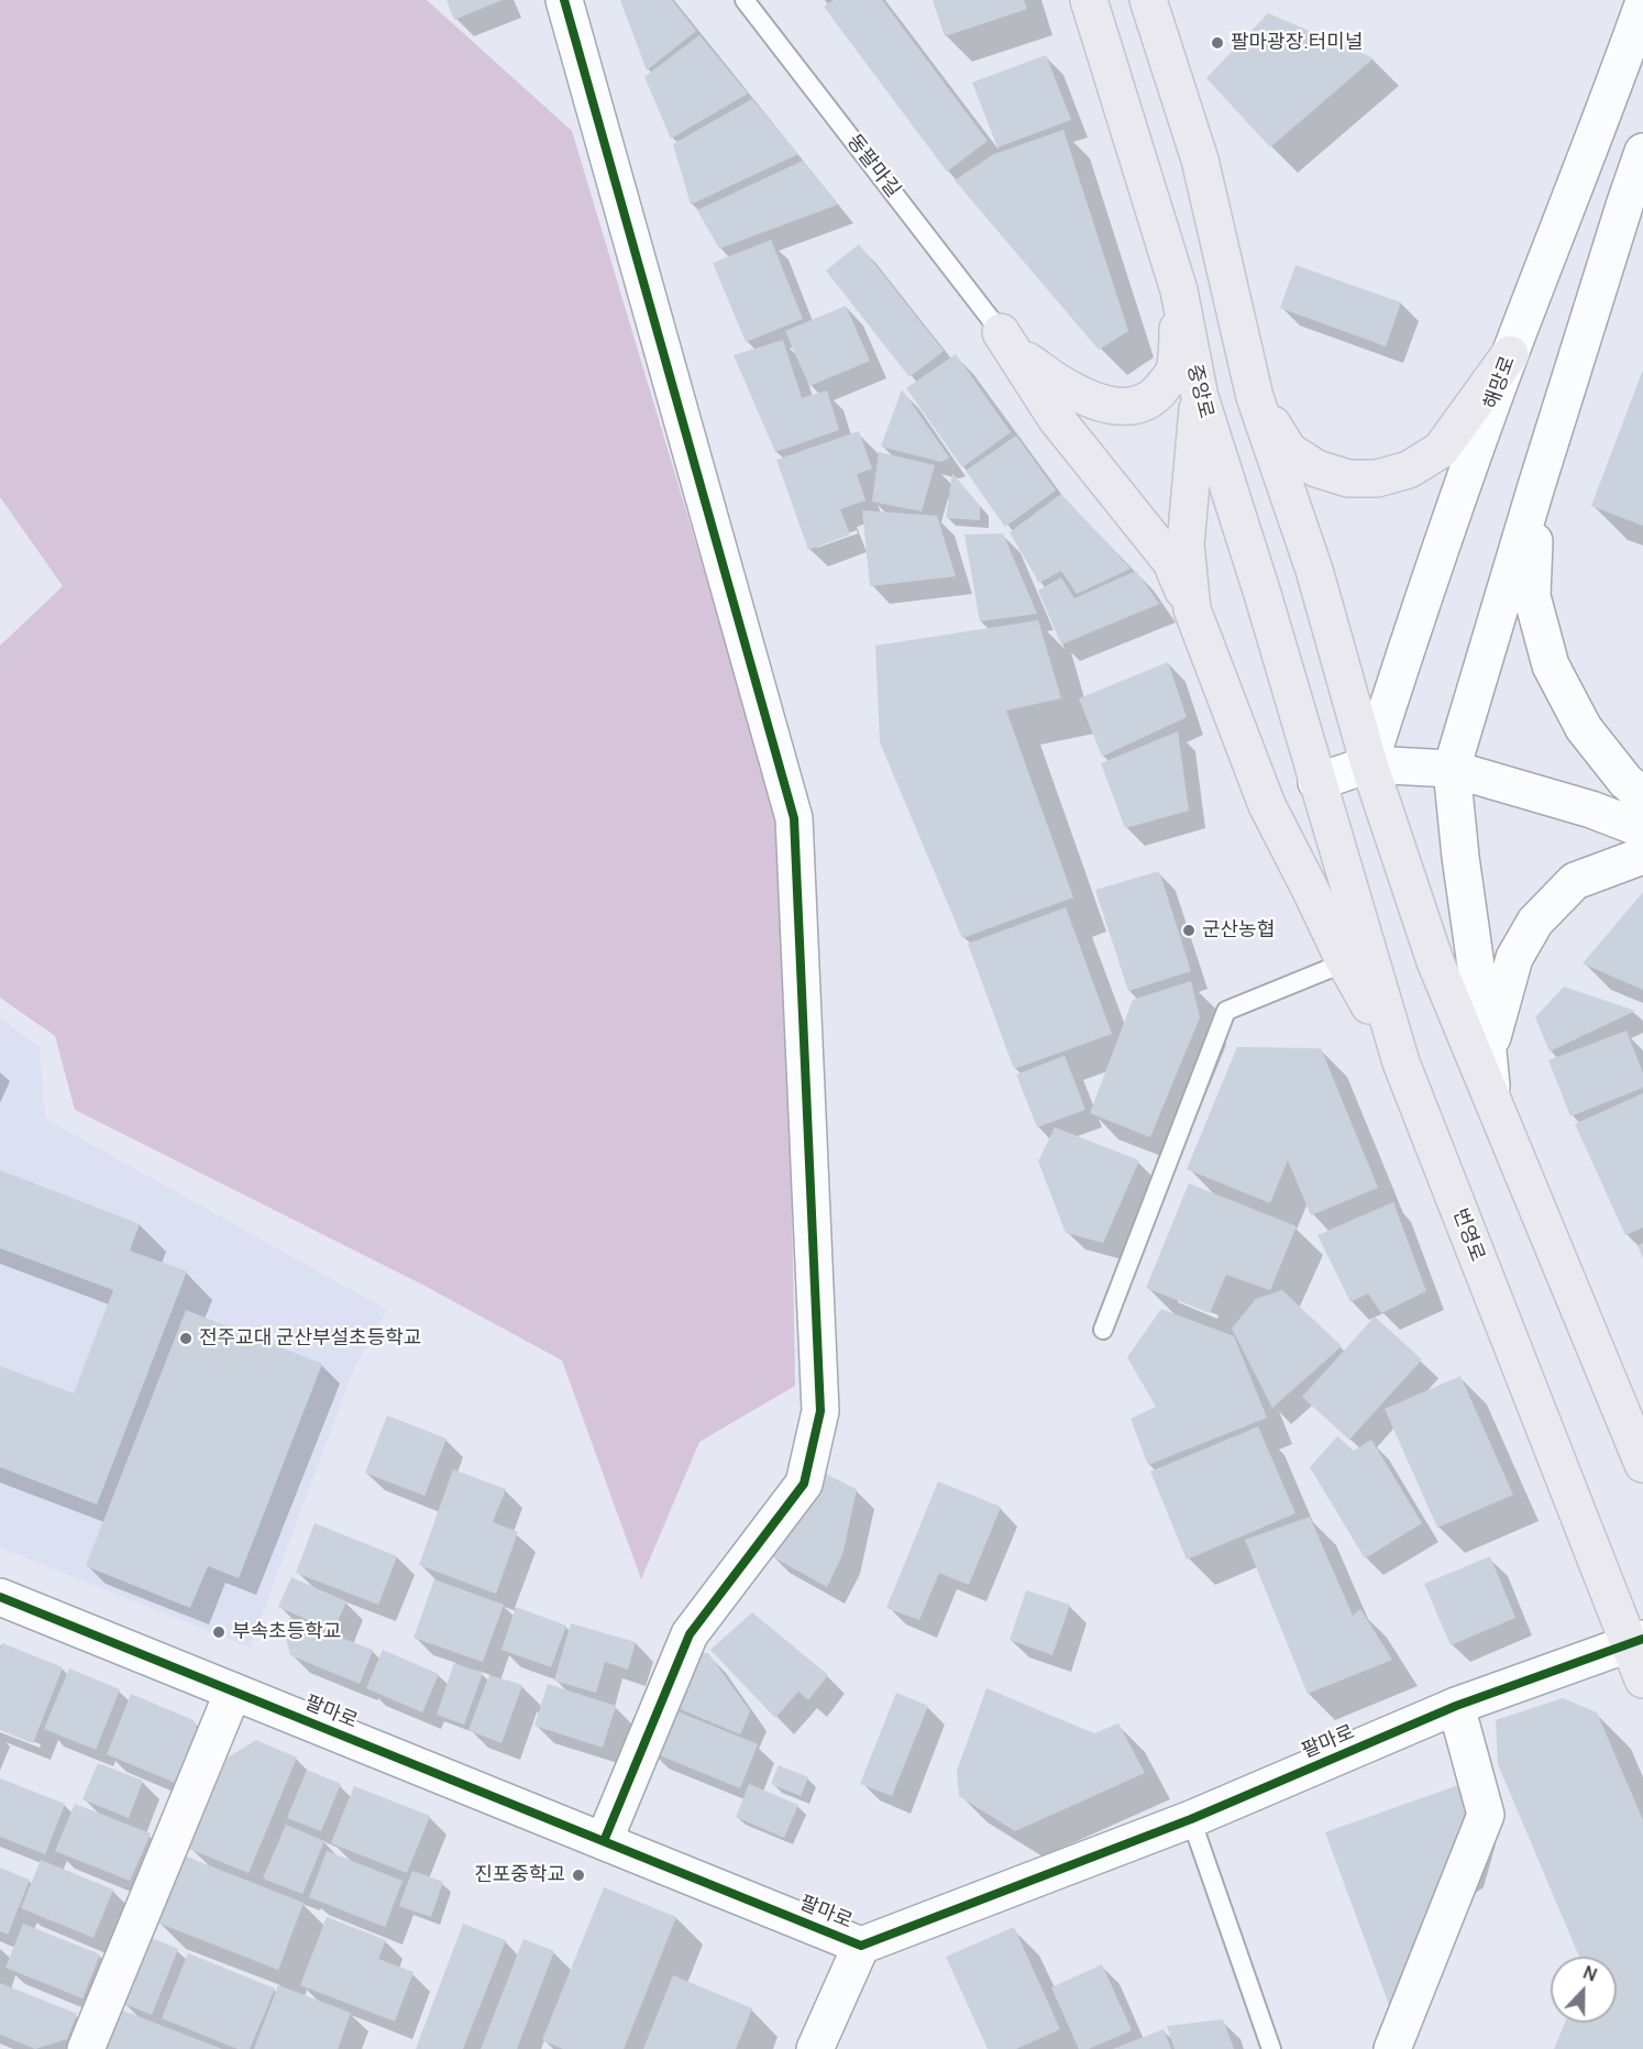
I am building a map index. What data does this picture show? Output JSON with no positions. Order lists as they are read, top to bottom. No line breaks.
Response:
{"streets":{"main road":["중앙로","번영로"],"street":["해망로","팔마로"],"lane":["동팔마길"]},"crossings":[["중앙로","번영로"],["번영로","팔마로"]],"places":["팔마광장.터미널","군산농협","전주교대 군산부설초등학교","부속초등학교","진포중학교"],"north":"top"}
